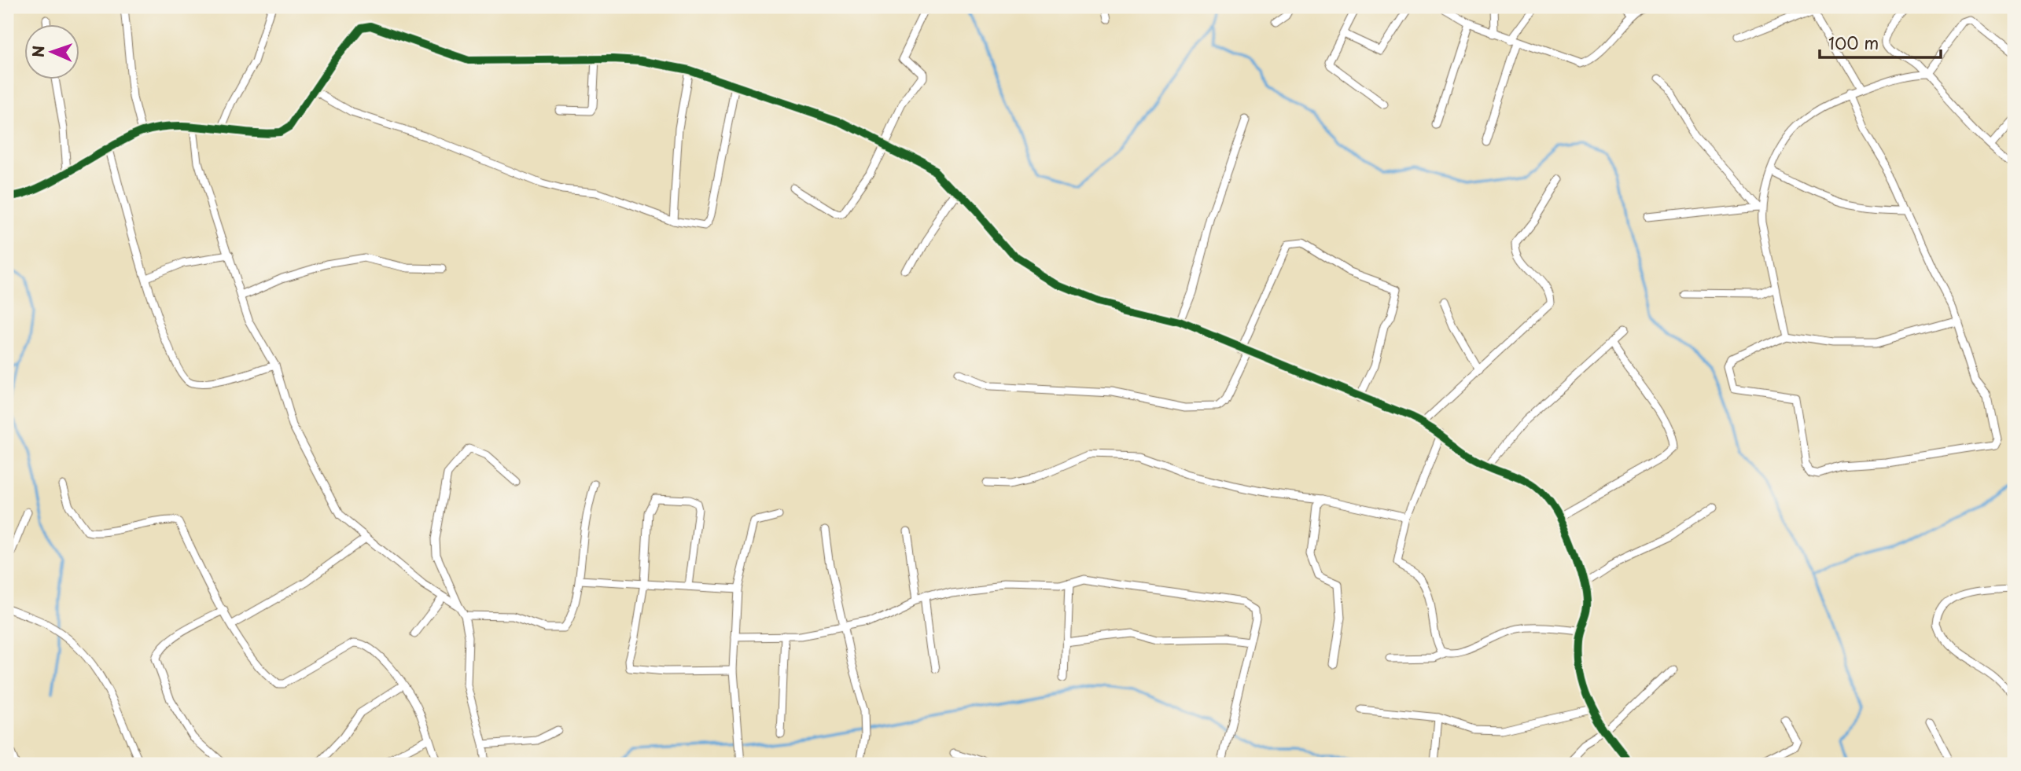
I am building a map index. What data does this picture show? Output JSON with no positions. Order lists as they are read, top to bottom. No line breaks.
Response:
{"scale_bar":"100 m","north":"left"}
